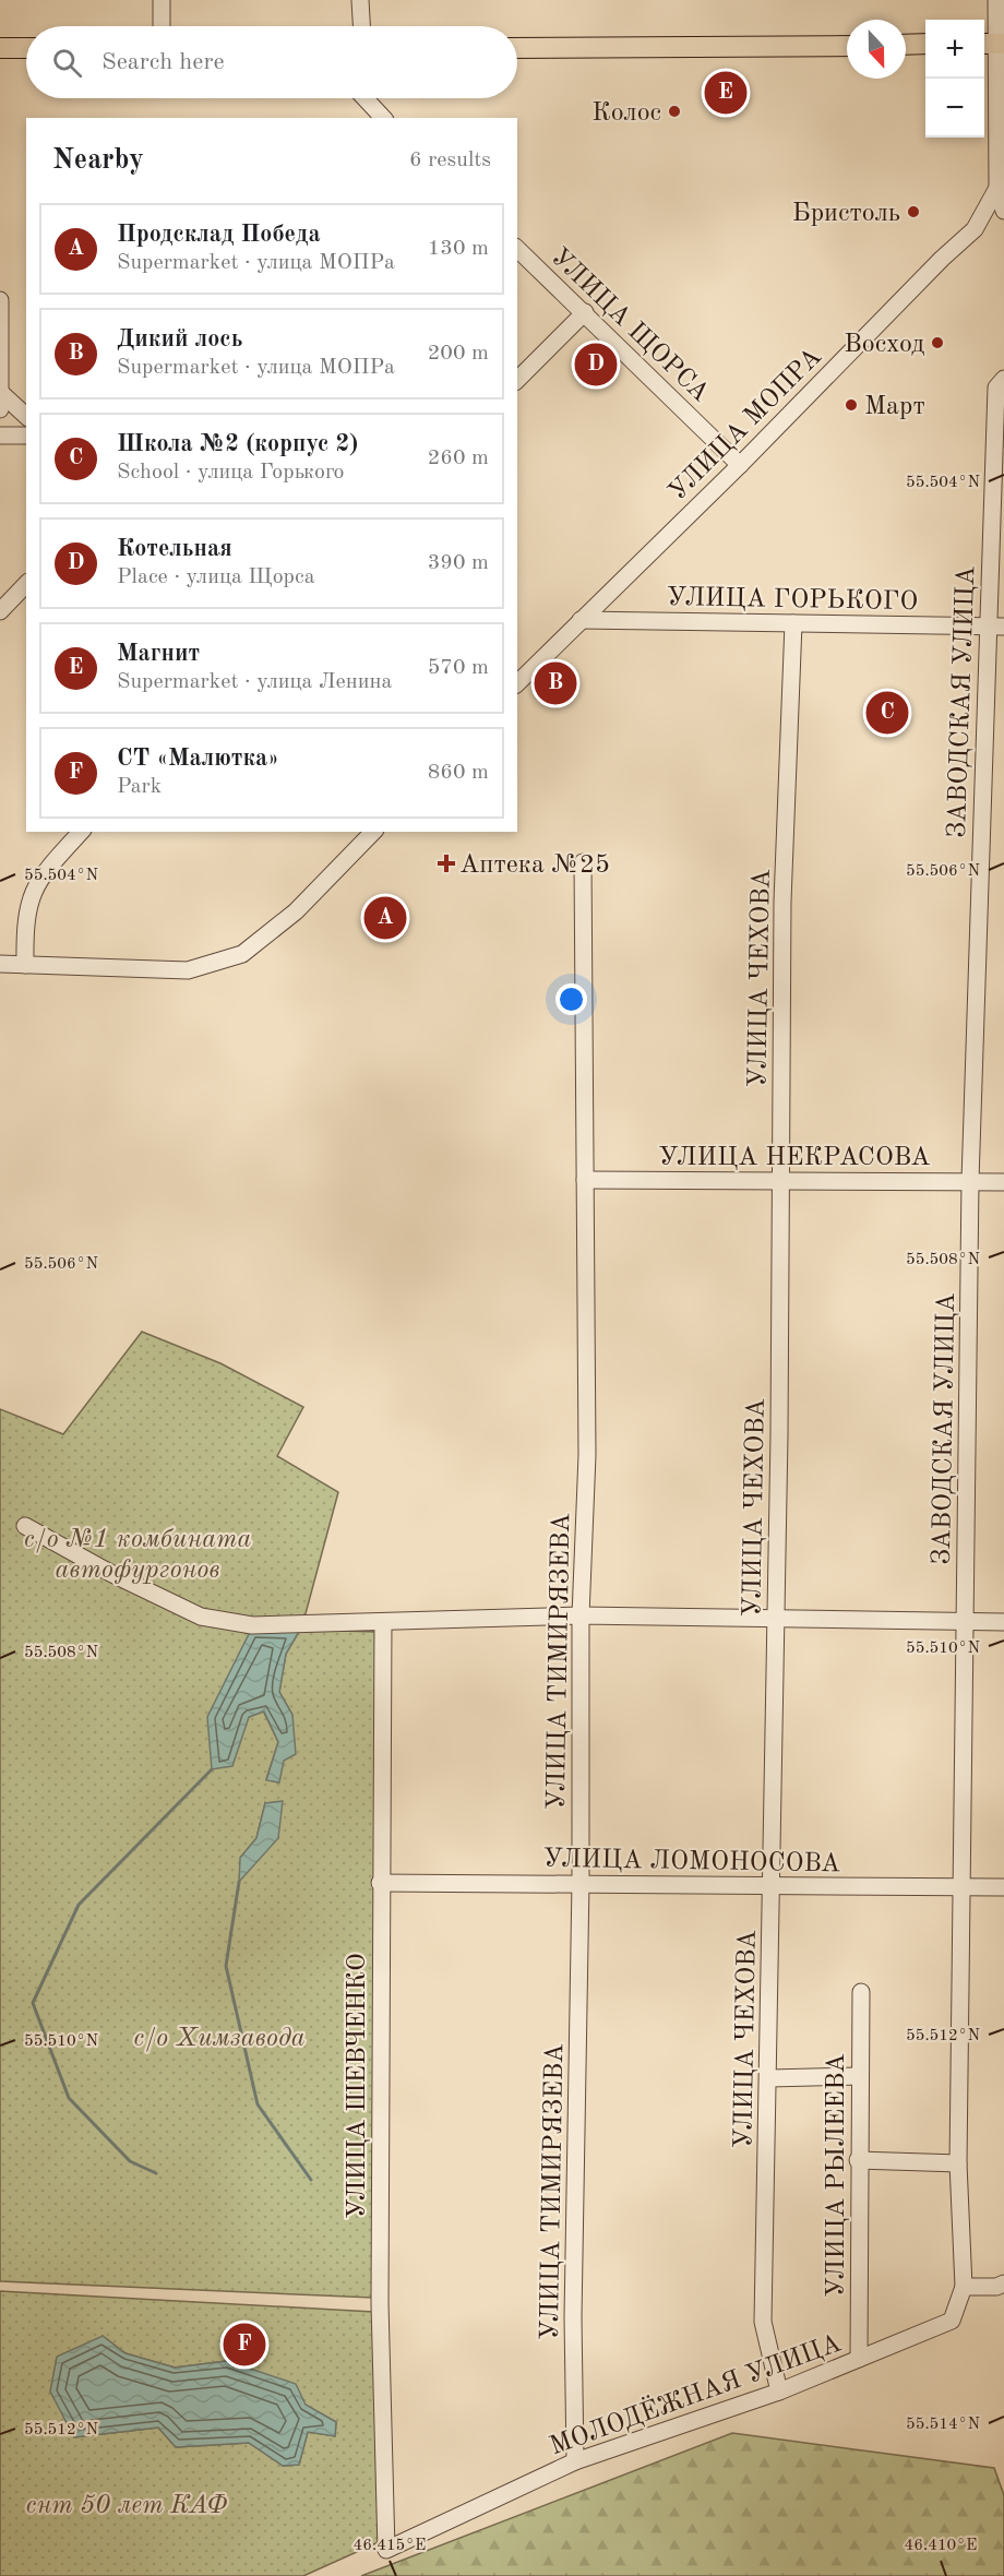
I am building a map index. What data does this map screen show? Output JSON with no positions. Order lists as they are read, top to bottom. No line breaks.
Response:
{"streets":{"street":["УЛИЦА ЩОРСА","УЛИЦА МОПРА","УЛИЦА ГОРЬКОГО","ЗАВОДСКАЯ УЛИЦА","УЛИЦА ЧЕХОВА","УЛИЦА НЕКРАСОВА","УЛИЦА ТИМИРЯЗЕВА","УЛИЦА ЛОМОНОСОВА","УЛИЦА ШЕВЧЕНКО","УЛИЦА РЫЛЕЕВА","МОЛОДЁЖНАЯ УЛИЦА"]},"crossings":[["УЛИЦА ЩОРСА","УЛИЦА МОПРА"],["УЛИЦА МОПРА","УЛИЦА ГОРЬКОГО"],["УЛИЦА ГОРЬКОГО","ЗАВОДСКАЯ УЛИЦА"],["УЛИЦА ГОРЬКОГО","УЛИЦА ЧЕХОВА"],["ЗАВОДСКАЯ УЛИЦА","УЛИЦА НЕКРАСОВА"],["ЗАВОДСКАЯ УЛИЦА","УЛИЦА ЛОМОНОСОВА"],["ЗАВОДСКАЯ УЛИЦА","МОЛОДЁЖНАЯ УЛИЦА"],["УЛИЦА ЧЕХОВА","УЛИЦА НЕКРАСОВА"],["УЛИЦА ЧЕХОВА","УЛИЦА ЛОМОНОСОВА"],["УЛИЦА ЧЕХОВА","МОЛОДЁЖНАЯ УЛИЦА"],["УЛИЦА НЕКРАСОВА","УЛИЦА ТИМИРЯЗЕВА"],["УЛИЦА ТИМИРЯЗЕВА","УЛИЦА ЛОМОНОСОВА"],["УЛИЦА ТИМИРЯЗЕВА","МОЛОДЁЖНАЯ УЛИЦА"],["УЛИЦА ЛОМОНОСОВА","УЛИЦА ШЕВЧЕНКО"],["УЛИЦА ШЕВЧЕНКО","МОЛОДЁЖНАЯ УЛИЦА"],["УЛИЦА РЫЛЕЕВА","МОЛОДЁЖНАЯ УЛИЦА"]],"parks":["с/о №1 комбината автофургонов","с/о Химзавода","снт 50 лет КАФ"],"places":{"other":["Колос","Бристоль","Восход","Март"],"health":["Аптека №25"]},"north":"bottom","page":{"map_buttons":["+","−"],"search":"Search here","pins":["E","D","B","C","A","F"],"heading":["Nearby","6 results"],"list":[{"mark":"A","name":"Продсклад Победа","note":"Supermarket · улица МОПРа","value":"130 m"},{"mark":"B","name":"Дикий лось","note":"Supermarket · улица МОПРа","value":"200 m"},{"mark":"C","name":"Школа №2 (корпус 2)","note":"School · улица Горького","value":"260 m"},{"mark":"D","name":"Котельная","note":"Place · улица Щорса","value":"390 m"},{"mark":"E","name":"Магнит","note":"Supermarket · улица Ленина","value":"570 m"},{"mark":"F","name":"СТ «Малютка»","note":"Park","value":"860 m"}]},"coordinates":["55.504°N","55.506°N","55.508°N","55.510°N","55.512°N","55.514°N","46.415°E","46.410°E"]}
